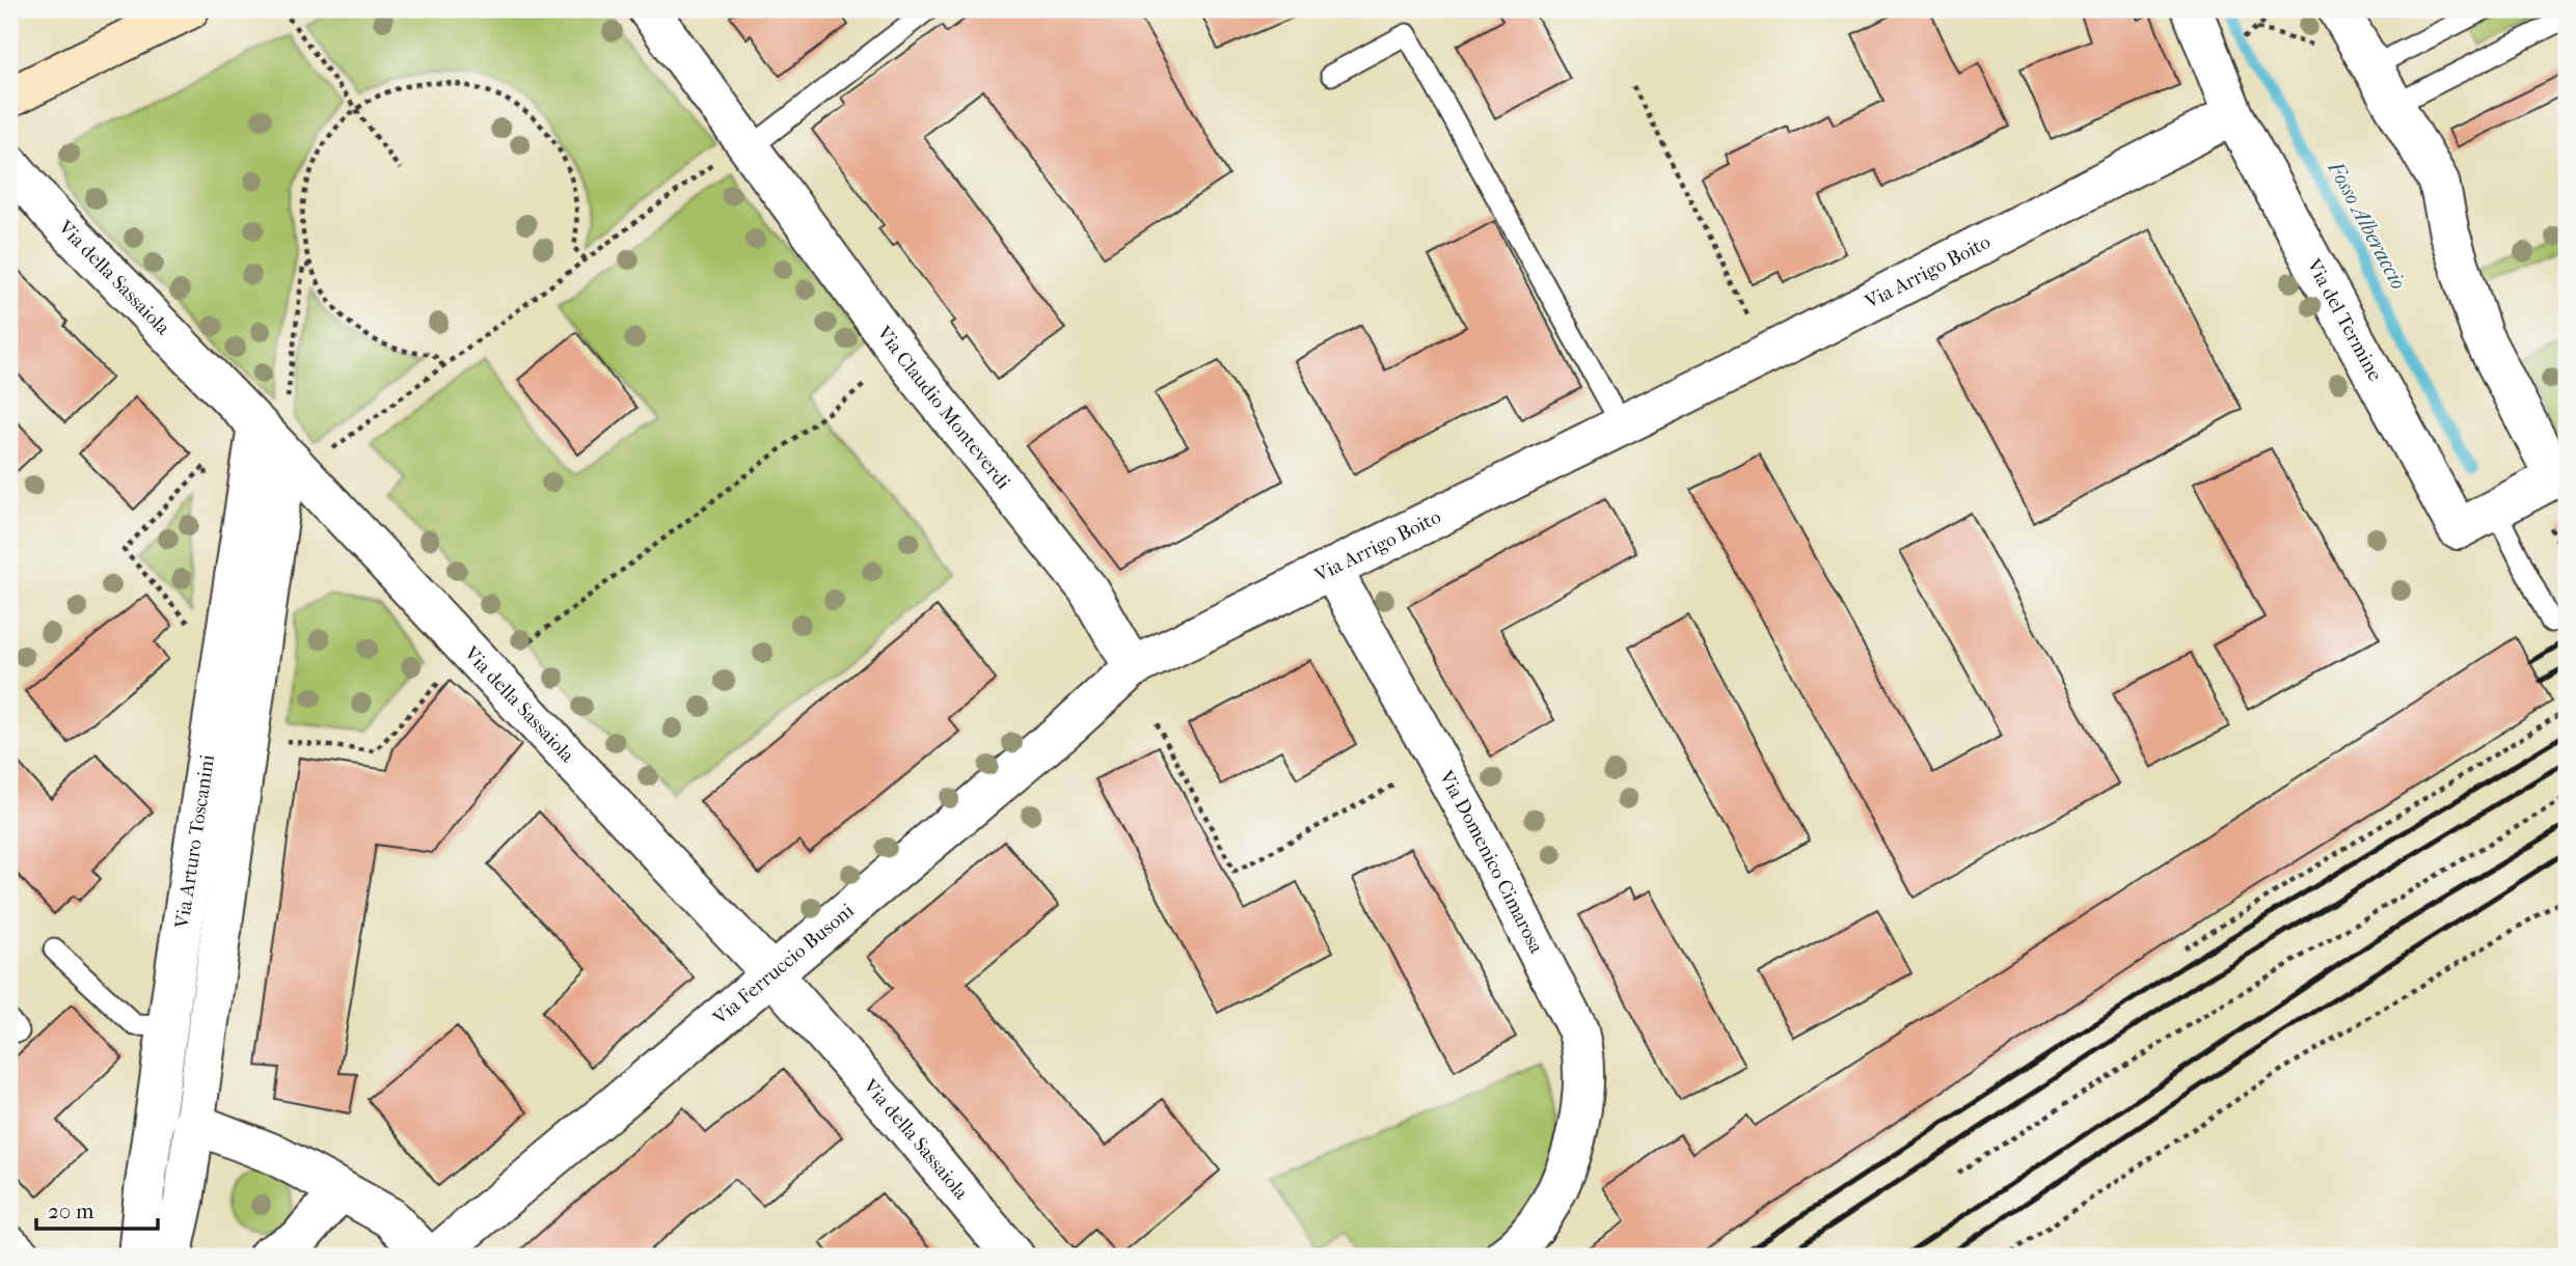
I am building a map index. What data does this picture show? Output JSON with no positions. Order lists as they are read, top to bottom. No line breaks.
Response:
{"streets":{"street":["Via Arrigo Boito","Via della Sassaiola","Via del Termine","Via Claudio Monteverdi","Via Arturo Toscanini","Via Domenico Cimarosa","Via Ferruccio Busoni"]},"crossings":[["Via Arrigo Boito","Via del Termine"],["Via Arrigo Boito","Via Claudio Monteverdi"],["Via Arrigo Boito","Via Domenico Cimarosa"],["Via Arrigo Boito","Via Ferruccio Busoni"],["Via della Sassaiola","Via Arturo Toscanini"],["Via della Sassaiola","Via Ferruccio Busoni"],["Via Claudio Monteverdi","Via Ferruccio Busoni"]],"water":["Fosso Alberaccio"],"scale_bar":"20 m"}
